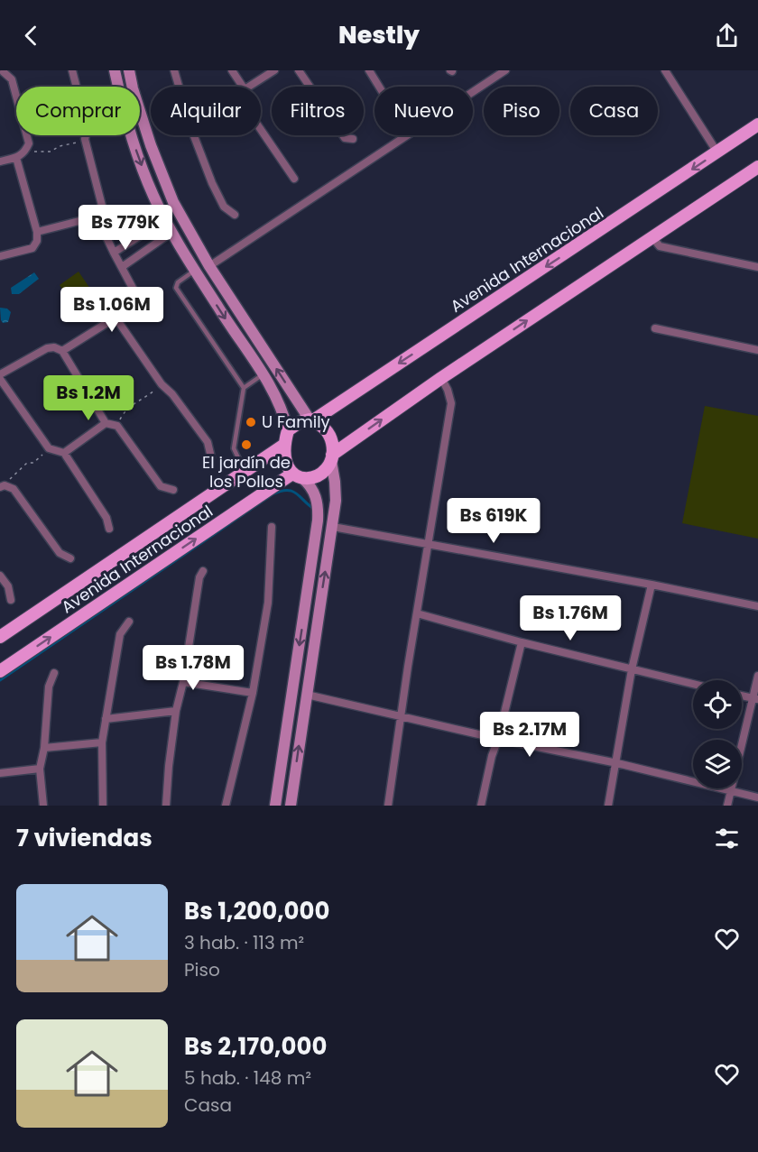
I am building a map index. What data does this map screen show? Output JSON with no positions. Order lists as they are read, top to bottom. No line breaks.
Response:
{"streets":{"main road":["Avenida Internacional"]},"places":["U Family","El jardín de los Pollos"],"page":{"header":"Nestly","chip":["Comprar","Alquilar","Filtros","Nuevo","Piso","Casa"],"price":["Bs 779K","Bs 1.06M","Bs 1.2M","Bs 619K","Bs 1.76M","Bs 1.78M","Bs 2.17M"],"heading":"7 viviendas","list":[{"name":"Bs 1,200,000","note":"3 hab. · 113 m² · Piso"},{"name":"Bs 2,170,000","note":"5 hab. · 148 m² · Casa"}]}}
